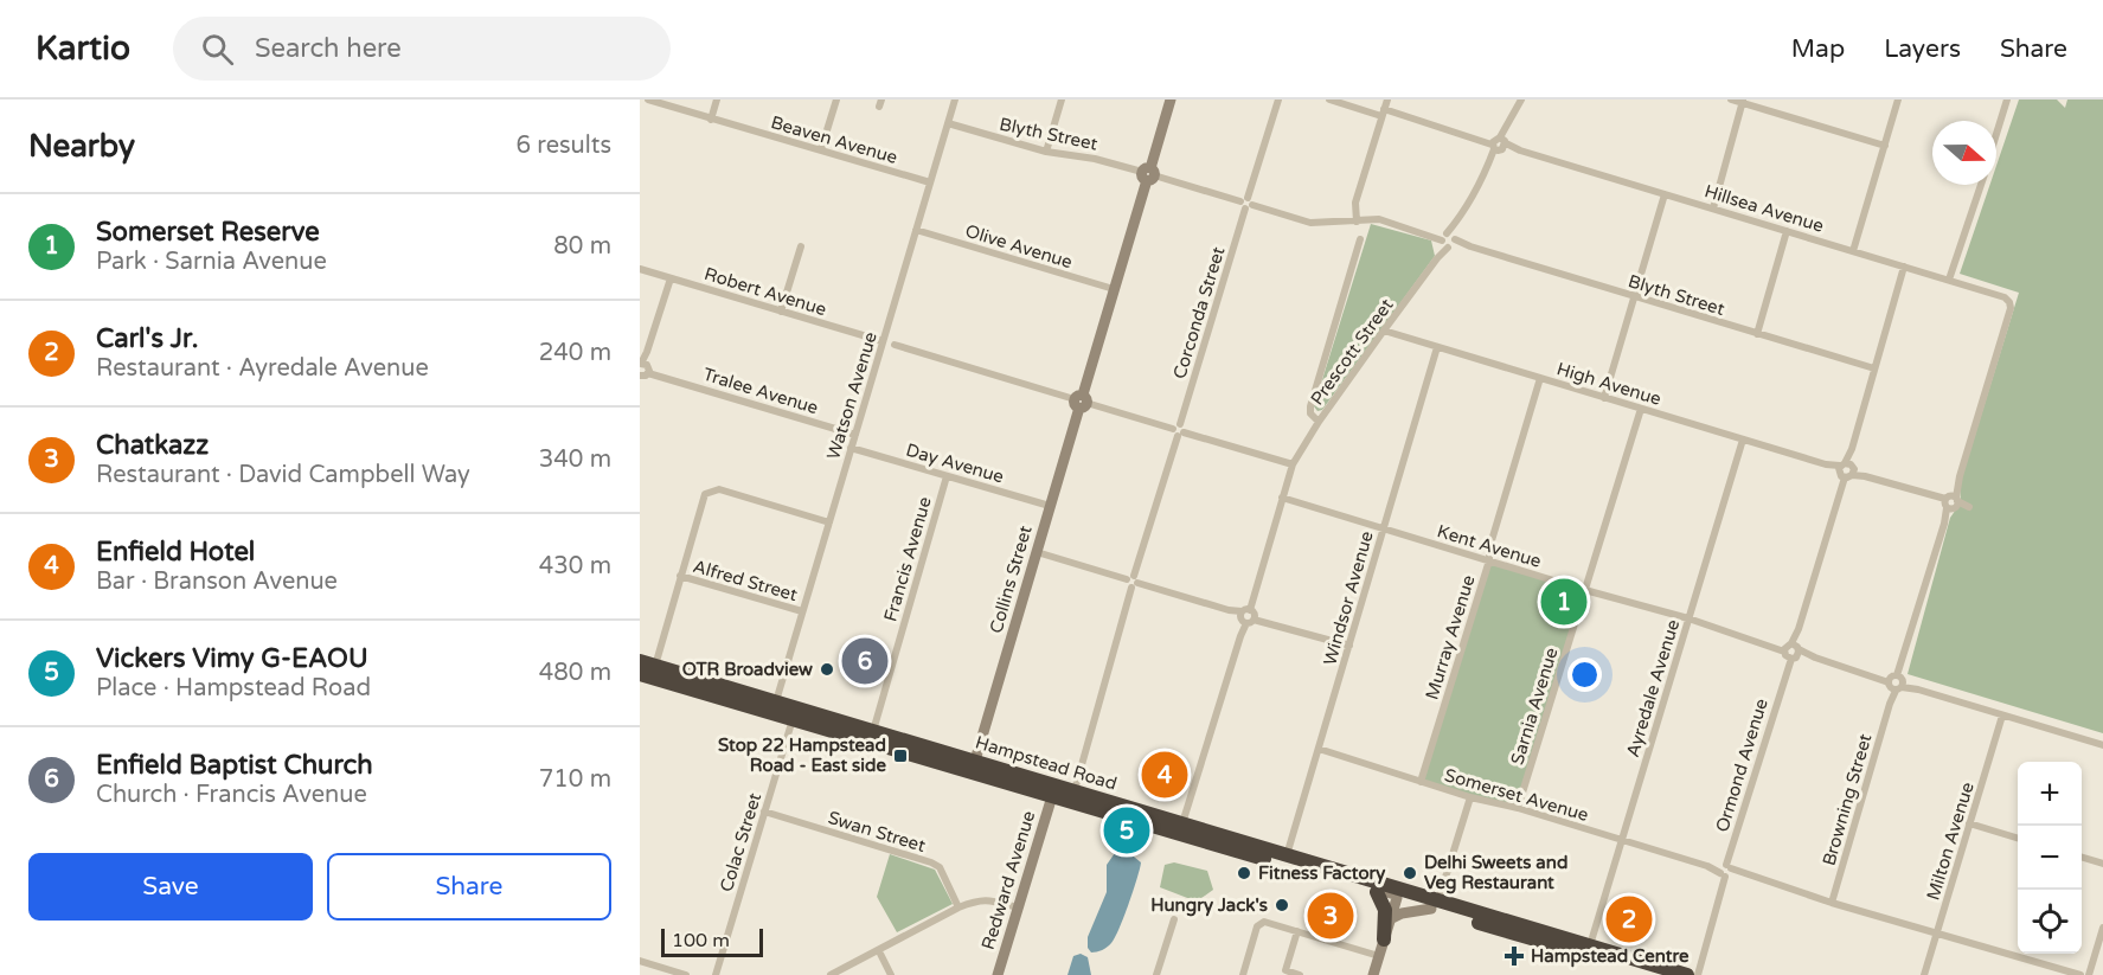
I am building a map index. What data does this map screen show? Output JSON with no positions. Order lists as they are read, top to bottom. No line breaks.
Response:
{"streets":{"highway":["Hampstead Road"],"street":["Blyth Street","Beaven Avenue","Hillsea Avenue","Olive Avenue","Robert Avenue","Corconda Street","Prescott Street","High Avenue","Tralee Avenue","Watson Avenue","Day Avenue","Kent Avenue","Francis Avenue","Collins Street","Alfred Street","Windsor Avenue","Murray Avenue","Ayredale Avenue","Sarnia Avenue","Ormond Avenue","Somerset Avenue","Browning Street","Swan Street","Milton Avenue","Colac Street","Redward Avenue"]},"crossings":[["Blyth Street","Corconda Street"],["Blyth Street","Prescott Street"],["Blyth Street","Watson Avenue"],["Blyth Street","Collins Street"],["Blyth Street","Ormond Avenue"],["Beaven Avenue","Watson Avenue"],["Hillsea Avenue","Prescott Street"],["Hillsea Avenue","Ormond Avenue"],["Hillsea Avenue","Browning Street"],["Olive Avenue","Watson Avenue"],["Olive Avenue","Collins Street"],["Robert Avenue","Watson Avenue"],["Corconda Street","Hampstead Road"],["Prescott Street","High Avenue"],["Prescott Street","Kent Avenue"],["Prescott Street","Hampstead Road"],["High Avenue","Windsor Avenue"],["High Avenue","Murray Avenue"],["High Avenue","Ayredale Avenue"],["High Avenue","Sarnia Avenue"],["High Avenue","Ormond Avenue"],["High Avenue","Browning Street"],["Tralee Avenue","Watson Avenue"],["Watson Avenue","Day Avenue"],["Watson Avenue","Alfred Street"],["Watson Avenue","Hampstead Road"],["Day Avenue","Francis Avenue"],["Day Avenue","Collins Street"],["Kent Avenue","Windsor Avenue"],["Kent Avenue","Murray Avenue"],["Kent Avenue","Ayredale Avenue"],["Kent Avenue","Sarnia Avenue"],["Kent Avenue","Ormond Avenue"],["Kent Avenue","Browning Street"],["Kent Avenue","Milton Avenue"],["Francis Avenue","Hampstead Road"],["Collins Street","Hampstead Road"],["Windsor Avenue","Hampstead Road"],["Windsor Avenue","Somerset Avenue"],["Murray Avenue","Somerset Avenue"],["Ayredale Avenue","Hampstead Road"],["Ayredale Avenue","Somerset Avenue"],["Sarnia Avenue","Somerset Avenue"],["Hampstead Road","Colac Street"],["Hampstead Road","Redward Avenue"],["Ormond Avenue","Somerset Avenue"],["Somerset Avenue","Browning Street"],["Somerset Avenue","Milton Avenue"],["Swan Street","Colac Street"]],"places":{"other":["OTR Broadview","Fitness Factory","Delhi Sweets and Veg Restaurant","Hungry Jack's"],"transit":["Stop 22 Hampstead Road - East side"],"health":["Hampstead Centre"]},"scale_bar":"100 m","north":"right","page":{"header":"Kartio","search":"Search here","nav":["Map","Layers","Share"],"heading":["Nearby","6 results"],"list":[{"mark":"1","name":"Somerset Reserve","note":"Park · Sarnia Avenue","value":"80 m"},{"mark":"2","name":"Carl's Jr.","note":"Restaurant · Ayredale Avenue","value":"240 m"},{"mark":"3","name":"Chatkazz","note":"Restaurant · David Campbell Way","value":"340 m"},{"mark":"4","name":"Enfield Hotel","note":"Bar · Branson Avenue","value":"430 m"},{"mark":"5","name":"Vickers Vimy G-EAOU","note":"Place · Hampstead Road","value":"480 m"},{"mark":"6","name":"Enfield Baptist Church","note":"Church · Francis Avenue","value":"710 m"}],"pins":["1","6","4","5","3","2"],"map_buttons":["+","−"],"buttons":["Save","Share"],"scale":"100 m"}}
